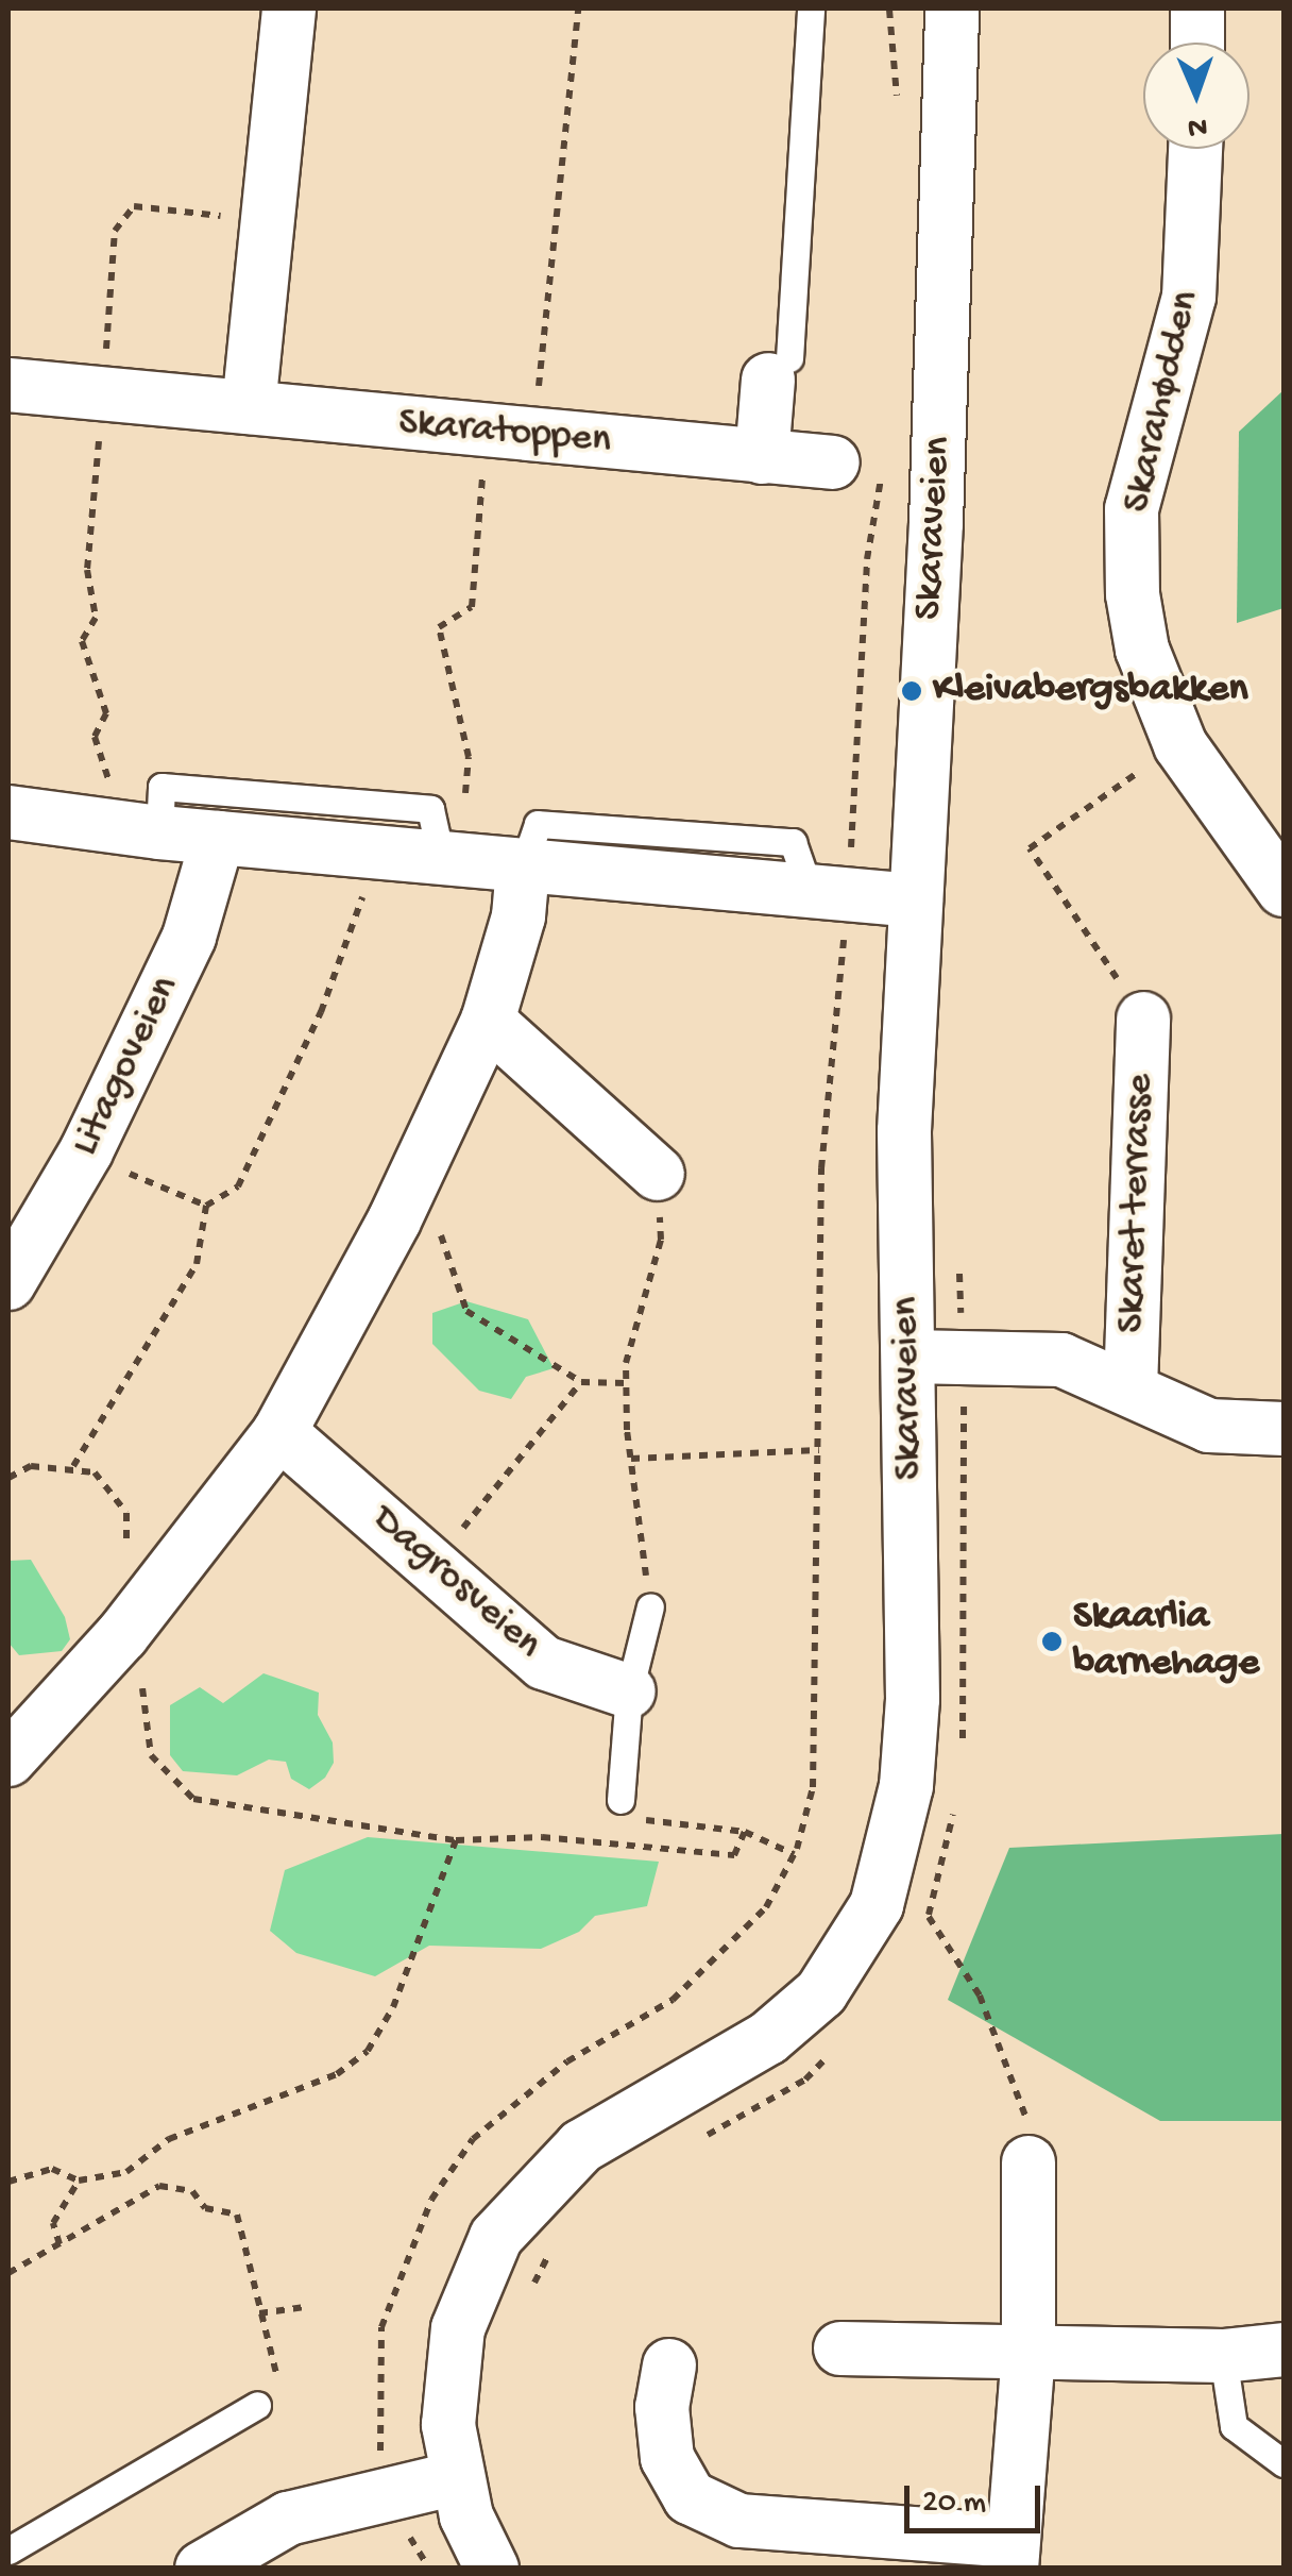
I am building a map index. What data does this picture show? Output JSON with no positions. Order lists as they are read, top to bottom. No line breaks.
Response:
{"streets":{"street":["Skarahødden","Skaratoppen","Skaraveien","Litagoveien","Skaret terrasse","Dagrosveien"]},"crossings":[["Skaraveien","Skaret terrasse"]],"places":["Kleivabergsbakken","Skaarlia barnehage"],"scale_bar":"20 m","north":"bottom"}
